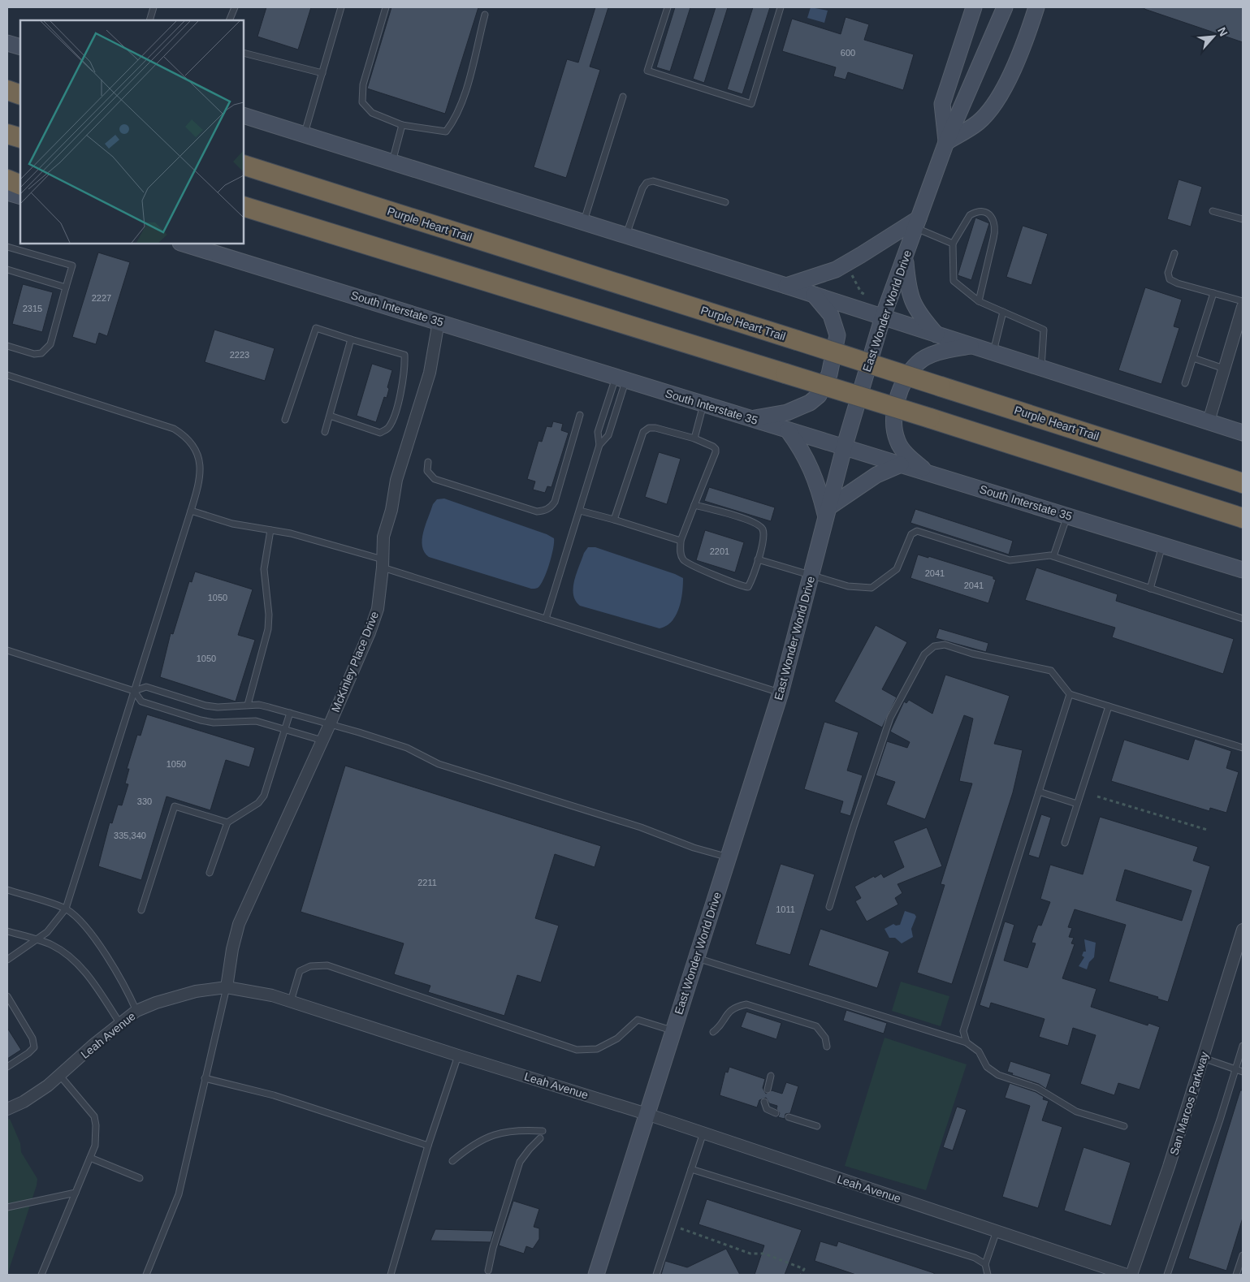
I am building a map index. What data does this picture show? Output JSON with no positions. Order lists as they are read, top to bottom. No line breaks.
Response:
{"streets":{"highway":["Purple Heart Trail"],"main road":["South Interstate 35","East Wonder World Drive"],"street":["McKinley Place Drive","Leah Avenue","San Marcos Parkway"]},"crossings":[["South Interstate 35","East Wonder World Drive"],["South Interstate 35","McKinley Place Drive"],["East Wonder World Drive","Leah Avenue"],["McKinley Place Drive","Leah Avenue"]],"house_numbers":["600","2227","2315","2223","2201","2041","2041","1050","1050","1050","330","335,340","2211","1011"],"north":"top right"}
